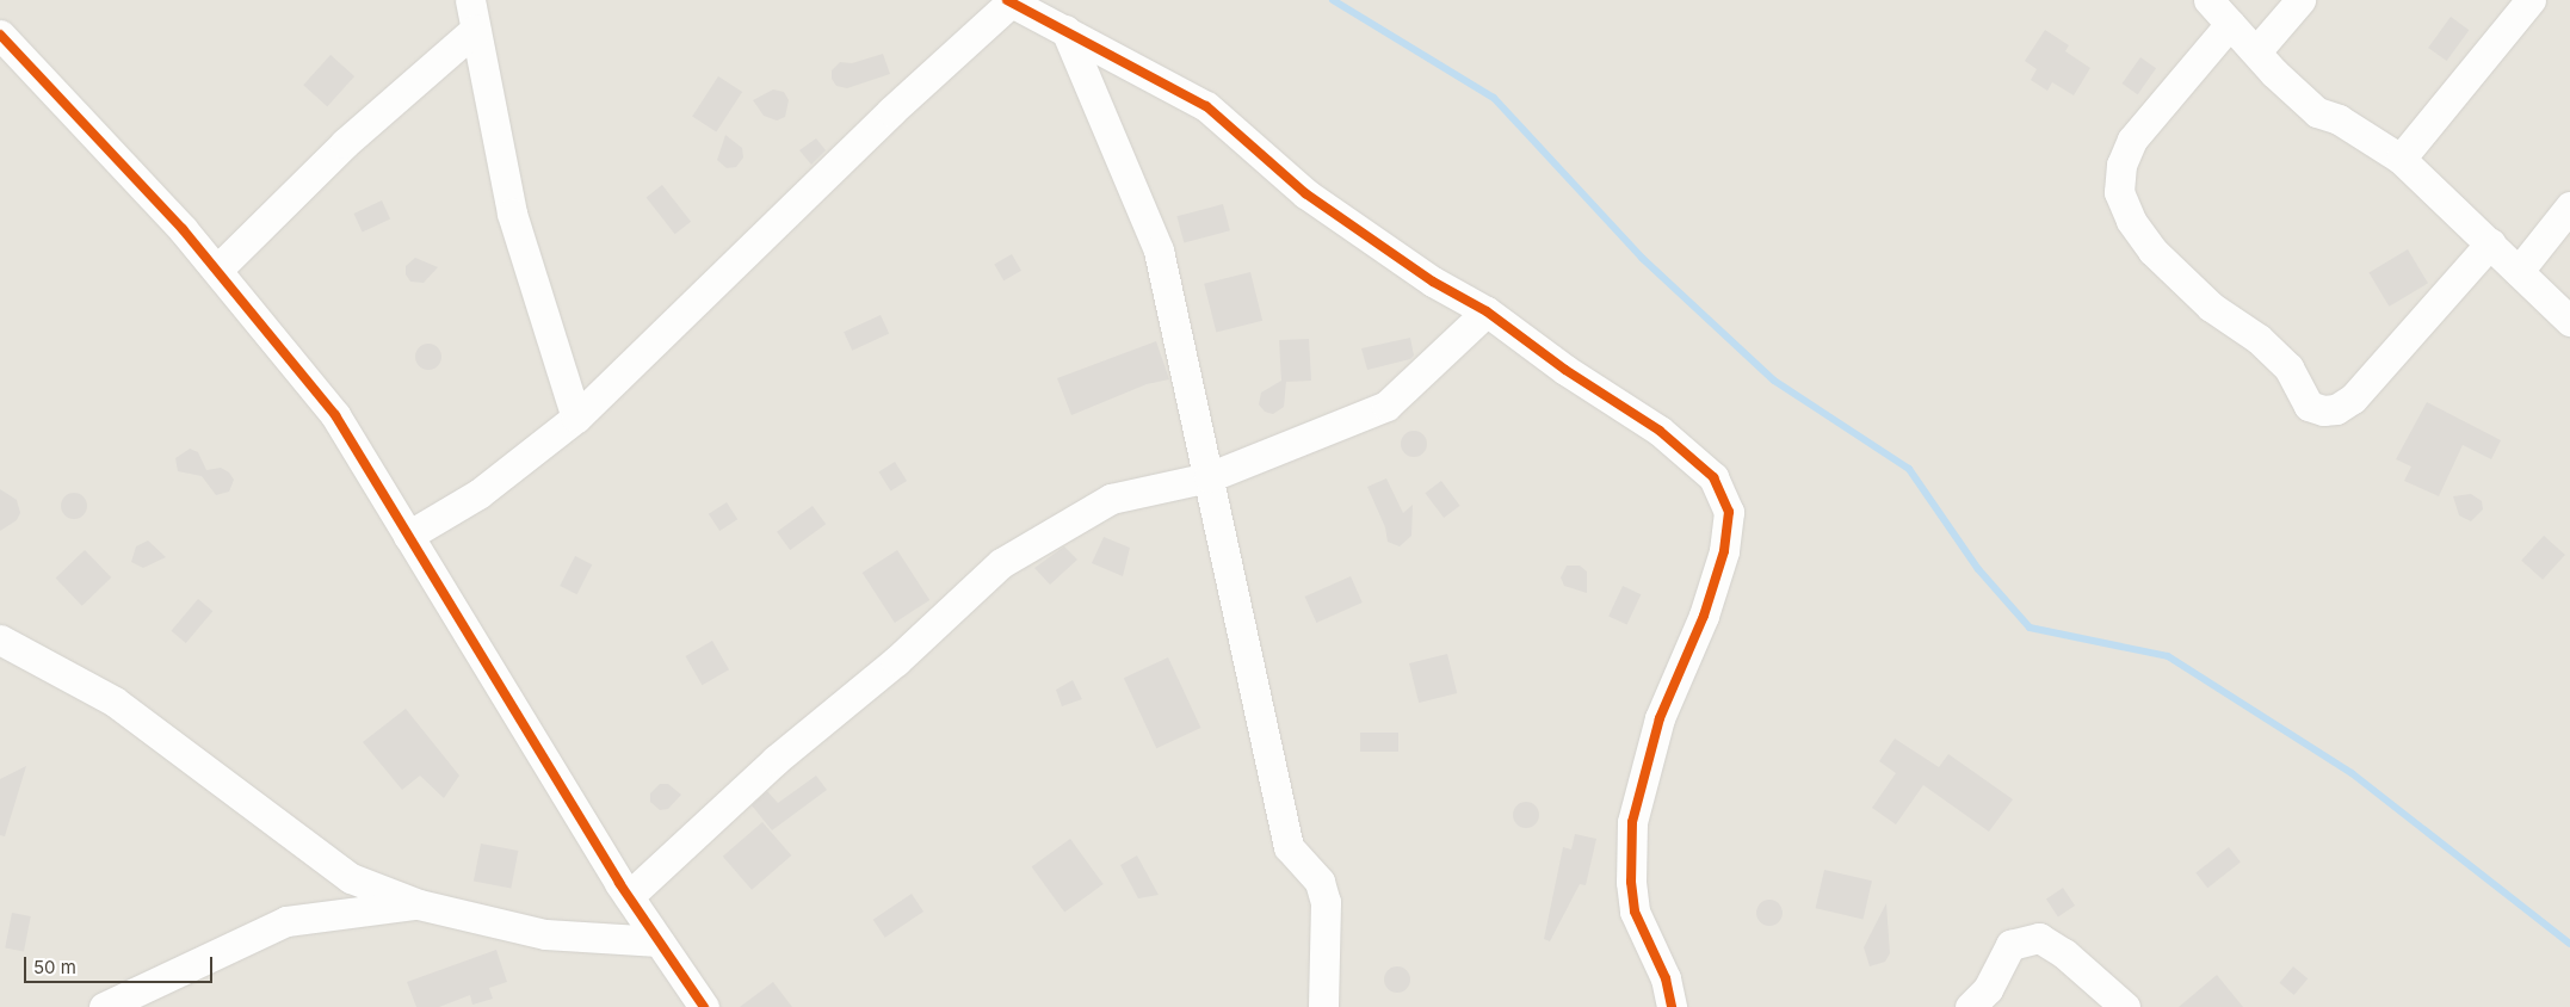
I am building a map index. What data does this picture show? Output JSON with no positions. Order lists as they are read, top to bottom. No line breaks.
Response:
{"scale_bar":"50 m"}
